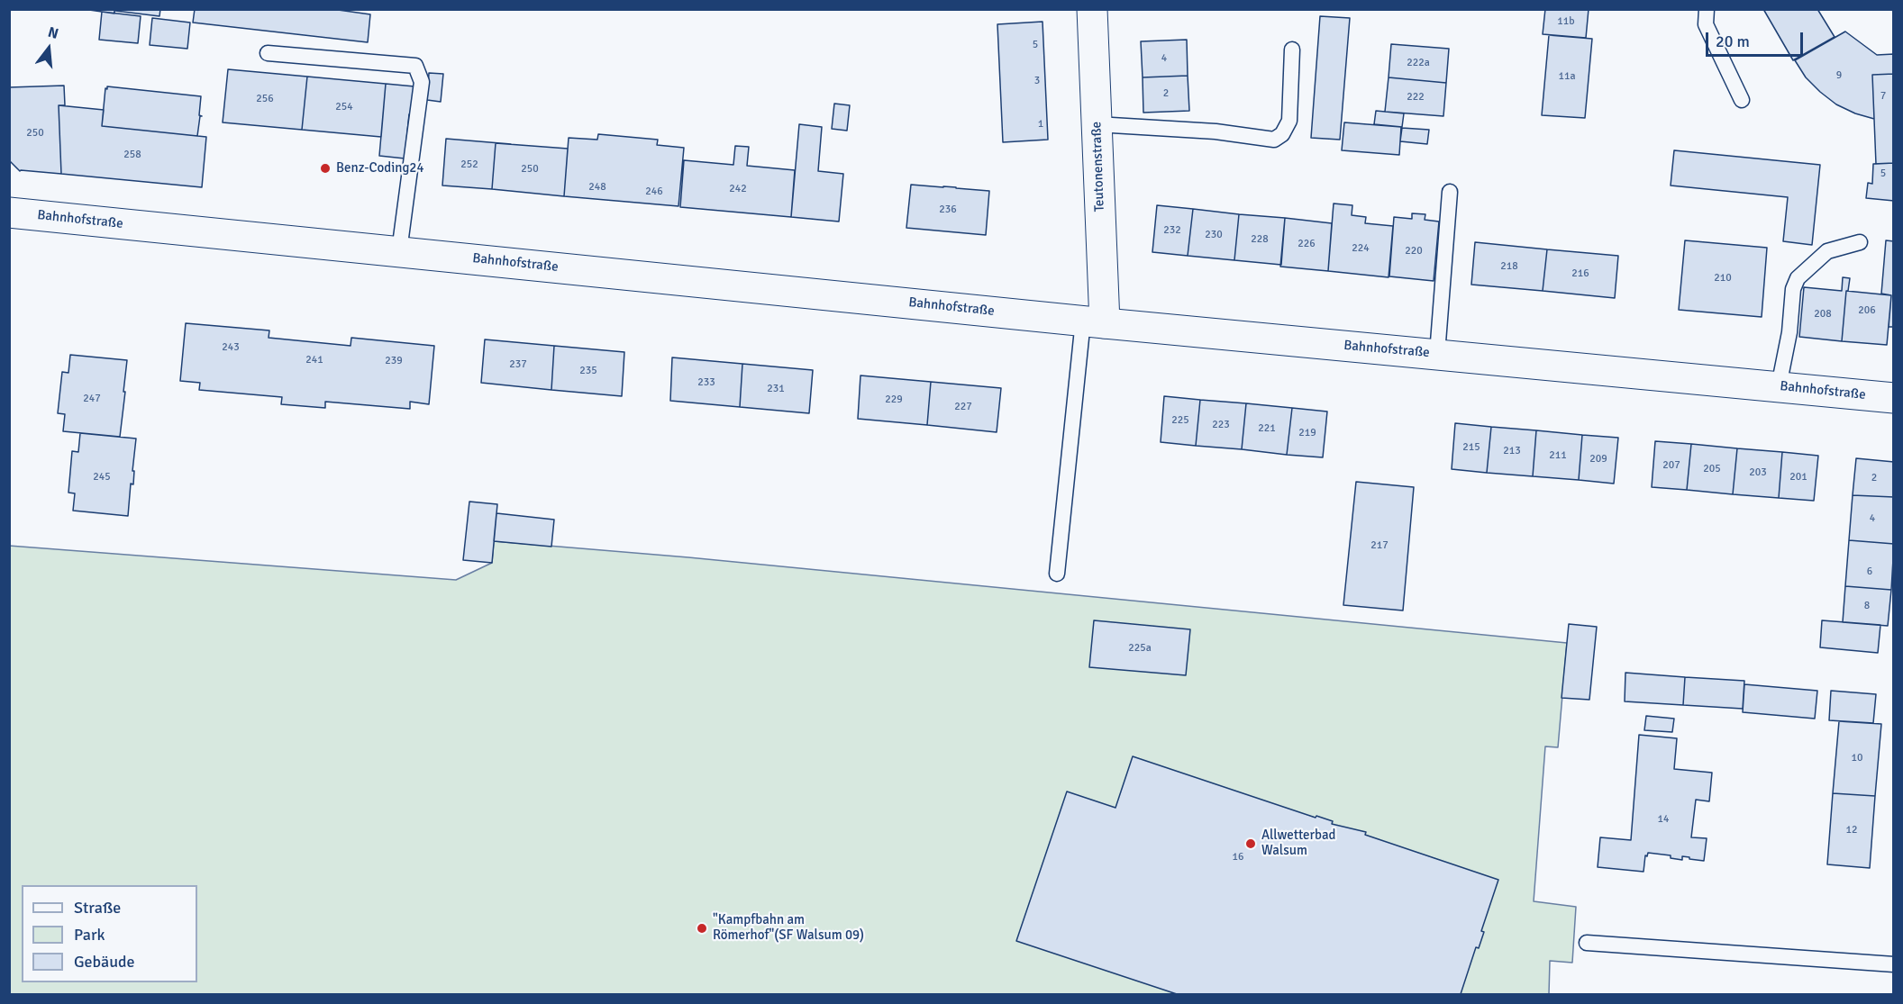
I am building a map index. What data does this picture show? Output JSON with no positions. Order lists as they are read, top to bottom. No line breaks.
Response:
{"streets":{"street":["Teutonenstraße","Bahnhofstraße"]},"crossings":[["Teutonenstraße","Bahnhofstraße"]],"places":["Benz-Coding24","Allwetterbad Walsum","\"Kampfbahn am Römerhof\"(SF Walsum 09)"],"house_numbers":["11b","5","4","222a","9","11a","3","2","7","222","256","254","1","250","258","252","250","5","248","242","246","236","232","230","228","226","224","220","218","216","210","206","208","243","241","239","237","235","233","231","247","229","227","225","223","221","219","215","213","211","209","207","205","203","245","201","2","4","217","6","8","225a","10","14","12","16"],"legend":["Straße","Park","Gebäude"],"scale_bar":"20 m","north":"top"}
